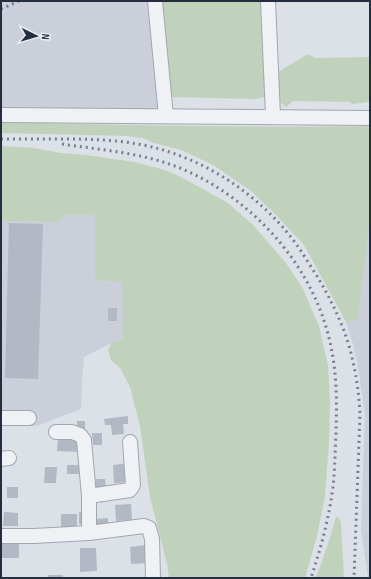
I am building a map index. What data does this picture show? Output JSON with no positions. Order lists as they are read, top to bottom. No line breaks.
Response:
{"north":"right"}
